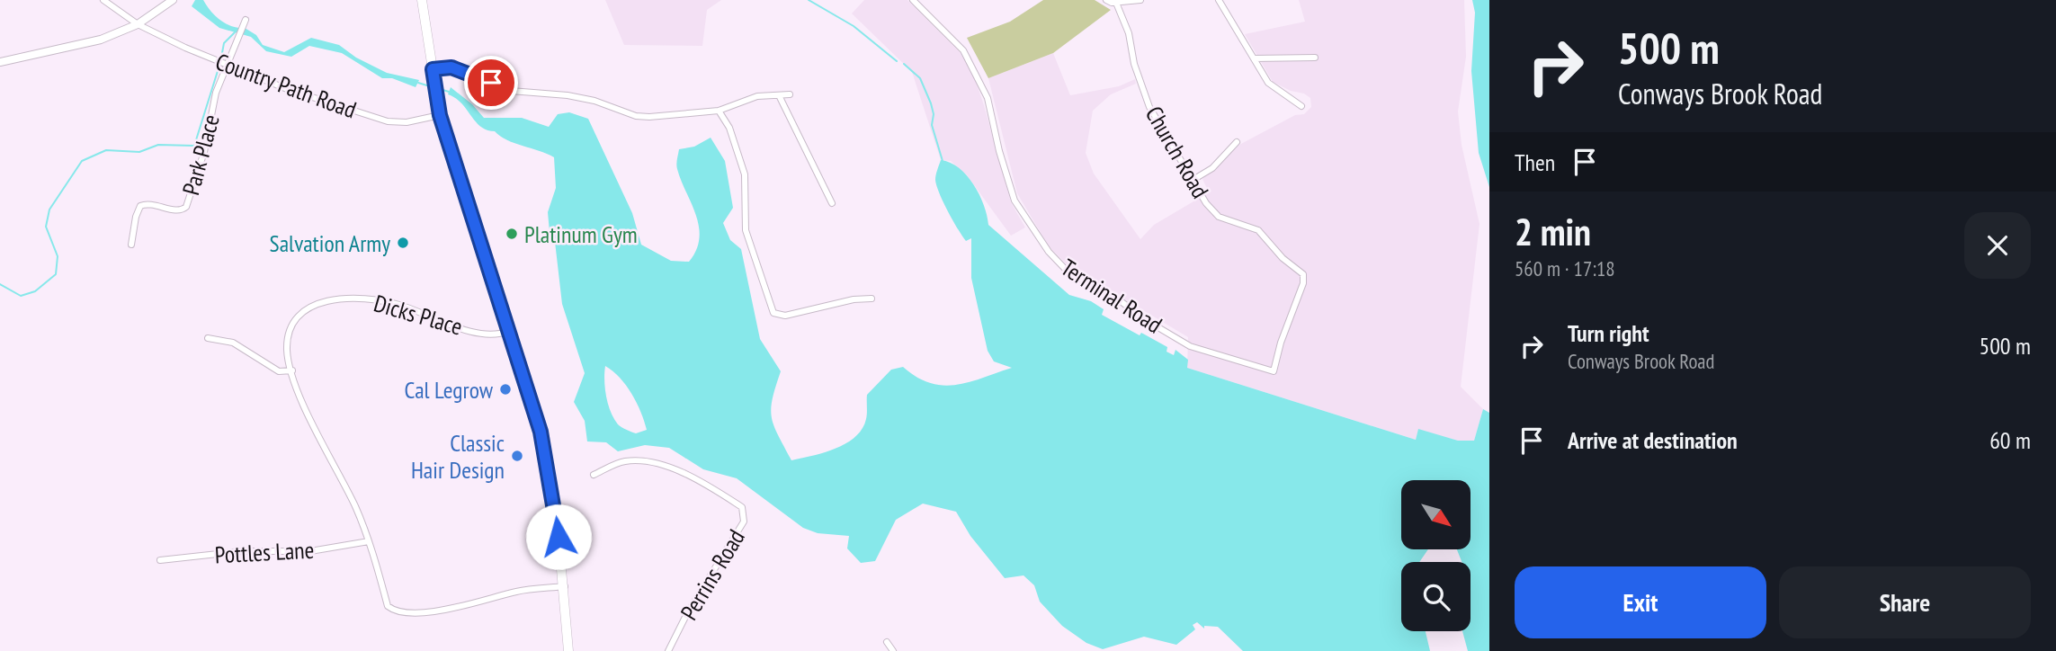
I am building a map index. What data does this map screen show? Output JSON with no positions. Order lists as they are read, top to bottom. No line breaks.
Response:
{"streets":{"street":["Country Path Road","Church Road","Park Place","Terminal Road","Dicks Place","Pottles Lane","Perrins Road"]},"crossings":[["Country Path Road","Park Place"],["Church Road","Terminal Road"],["Dicks Place","Pottles Lane"]],"places":["Platinum Gym","Salvation Army","Cal Legrow","Classic Hair Design"],"north":"bottom right","page":{"turn":["500 m","Conways Brook Road"],"then":"Then","heading":["2 min","560 m · 17:18"],"list":[{"name":"Turn right","note":"Conways Brook Road","value":"500 m"},{"name":"Arrive at destination","value":"60 m"}],"buttons":["Exit","Share"]}}
